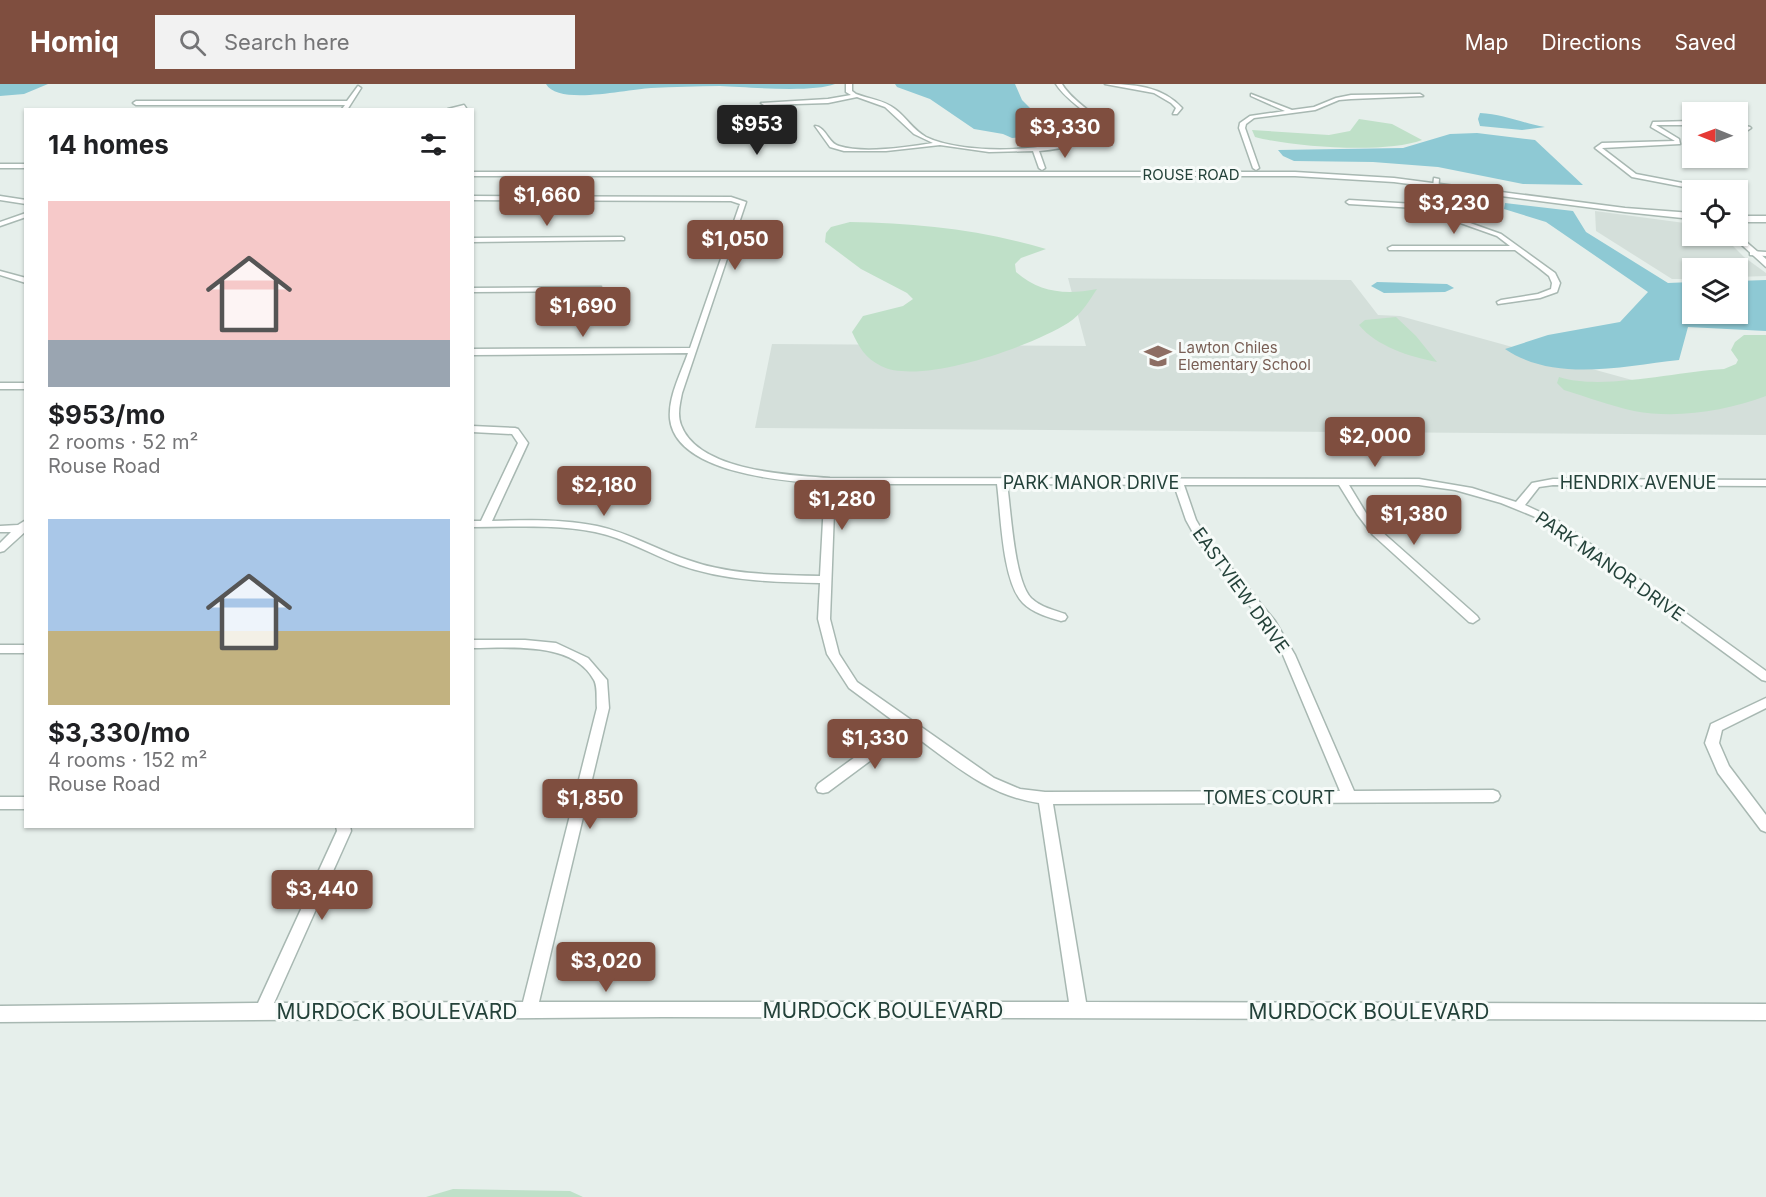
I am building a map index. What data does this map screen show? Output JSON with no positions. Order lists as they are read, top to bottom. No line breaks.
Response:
{"streets":{"street":["ROUSE ROAD","PARK MANOR DRIVE","HENDRIX AVENUE","EASTVIEW DRIVE","TOMES COURT","MURDOCK BOULEVARD"]},"crossings":[["PARK MANOR DRIVE","HENDRIX AVENUE"],["PARK MANOR DRIVE","EASTVIEW DRIVE"],["PARK MANOR DRIVE","TOMES COURT"],["EASTVIEW DRIVE","TOMES COURT"]],"places":{"school or university":["Lawton Chiles Elementary School"]},"north":"left","page":{"header":"Homiq","search":"Search here","nav":["Map","Directions","Saved"],"price":["$953","$3,330","$1,660","$3,230","$1,050","$1,690","$2,000","$2,180","$1,280","$1,380","$1,330","$1,850","$3,440","$3,020"],"heading":"14 homes","list":[{"name":"$953/mo","note":"2 rooms · 52 m² · Rouse Road"},{"name":"$3,330/mo","note":"4 rooms · 152 m² · Rouse Road"}]}}
